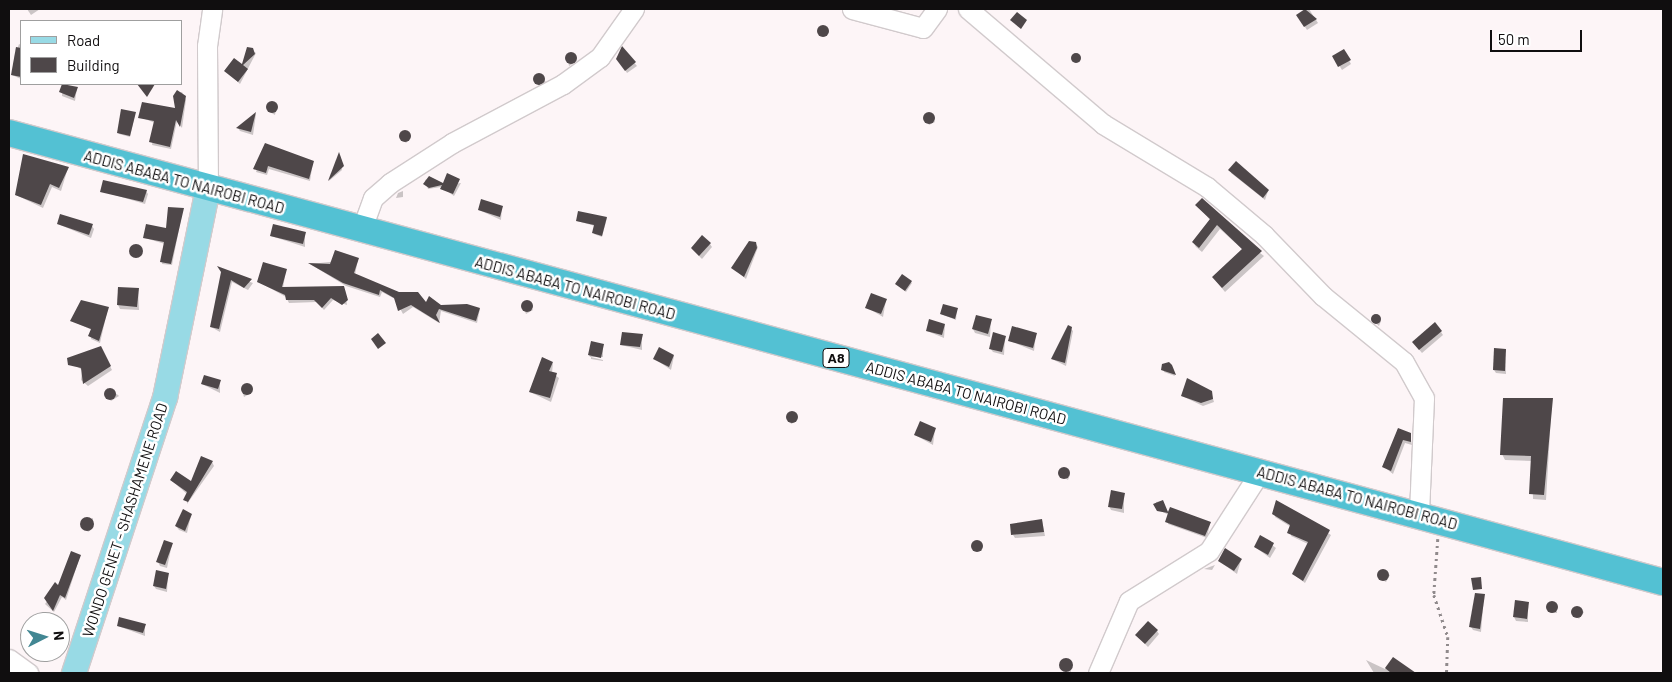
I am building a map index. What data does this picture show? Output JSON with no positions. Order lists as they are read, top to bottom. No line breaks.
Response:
{"streets":{"highway":["ADDIS ABABA TO NAIROBI ROAD","A8"],"main road":["WONDO GENET - SHASHAMENE ROAD"]},"crossings":[["ADDIS ABABA TO NAIROBI ROAD","WONDO GENET - SHASHAMENE ROAD"]],"legend":["Road","Building"],"scale_bar":"50 m","north":"right"}
